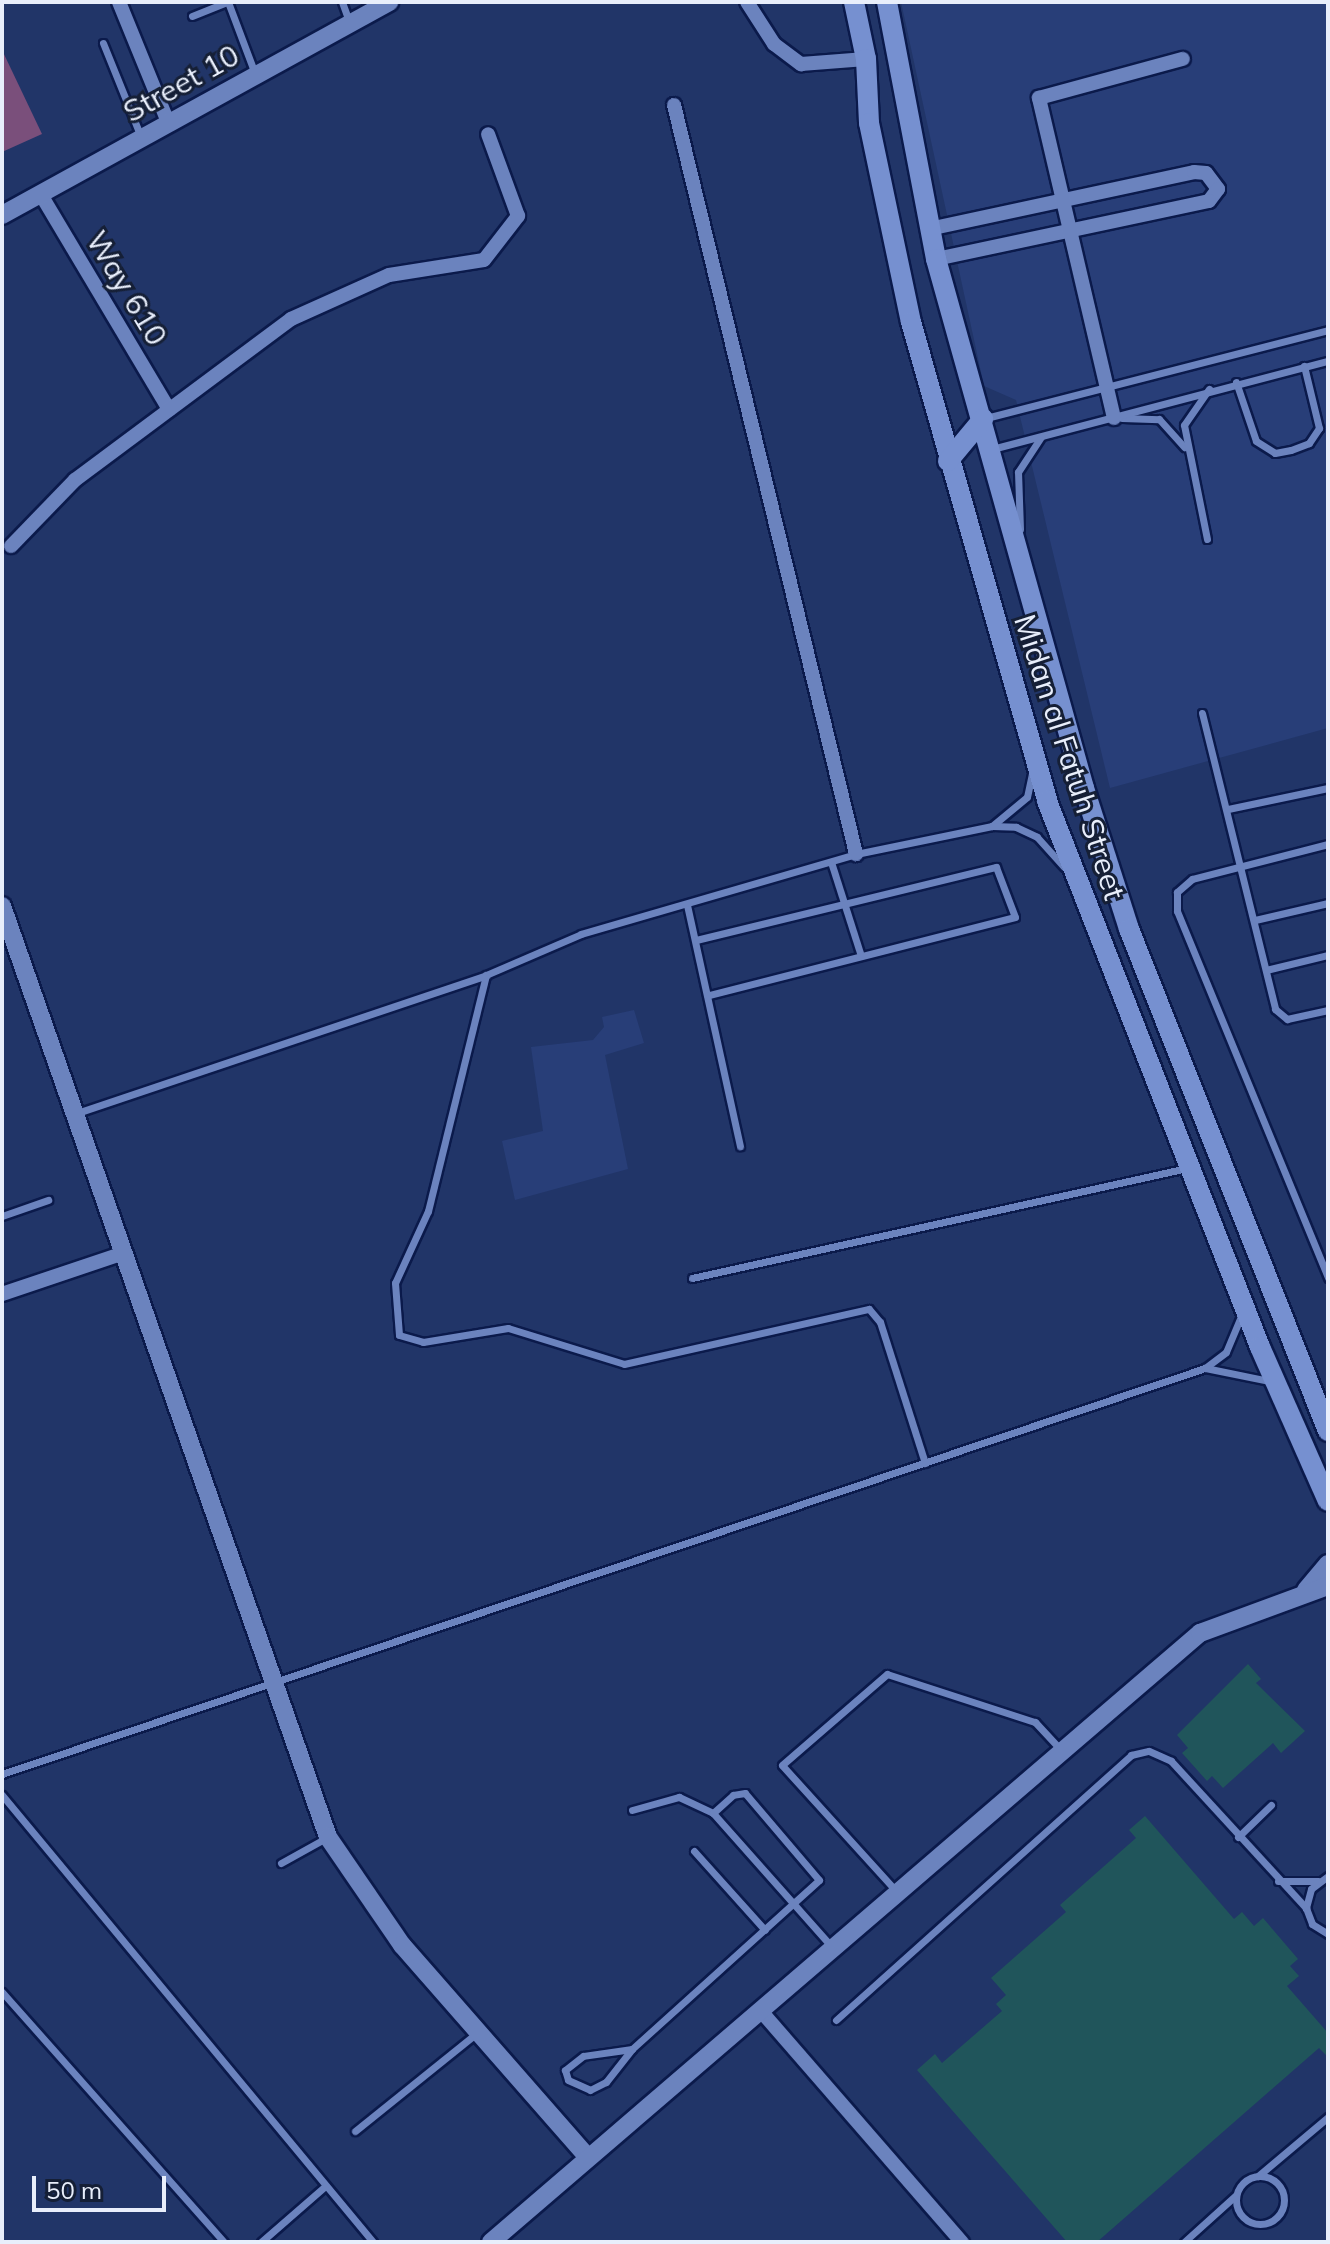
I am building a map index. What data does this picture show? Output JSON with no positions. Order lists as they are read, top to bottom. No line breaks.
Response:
{"streets":{"main road":["Midan al Fatuh Street"],"street":["Street 10","Way 610"]},"crossings":[["Street 10","Way 610"]],"scale_bar":"50 m"}
